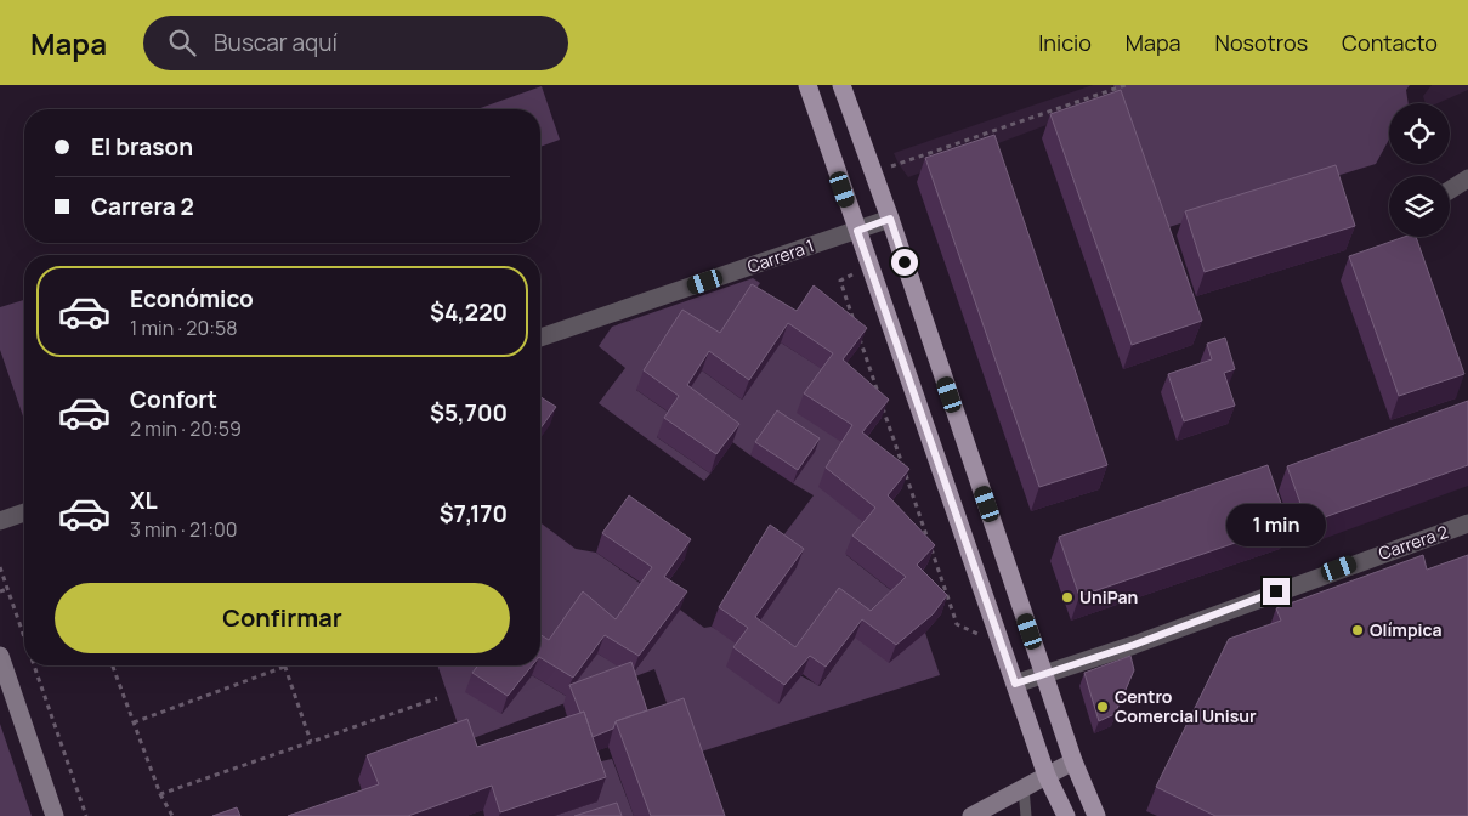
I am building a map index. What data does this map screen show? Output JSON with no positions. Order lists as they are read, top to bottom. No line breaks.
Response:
{"streets":{"street":["Carrera 1","Carrera 2"]},"places":["UniPan","Olímpica","Centro Comercial Unisur"],"page":{"header":"Mapa","search":"Buscar aquí","nav":["Inicio","Mapa","Nosotros","Contacto"],"banner":["El brason","Carrera 2"],"list":[{"name":"Económico","note":"1 min · 20:58","value":"$4,220"},{"name":"Confort","note":"2 min · 20:59","value":"$5,700"},{"name":"XL","note":"3 min · 21:00","value":"$7,170"}],"bubble":"1 min","buttons":"Confirmar"}}
